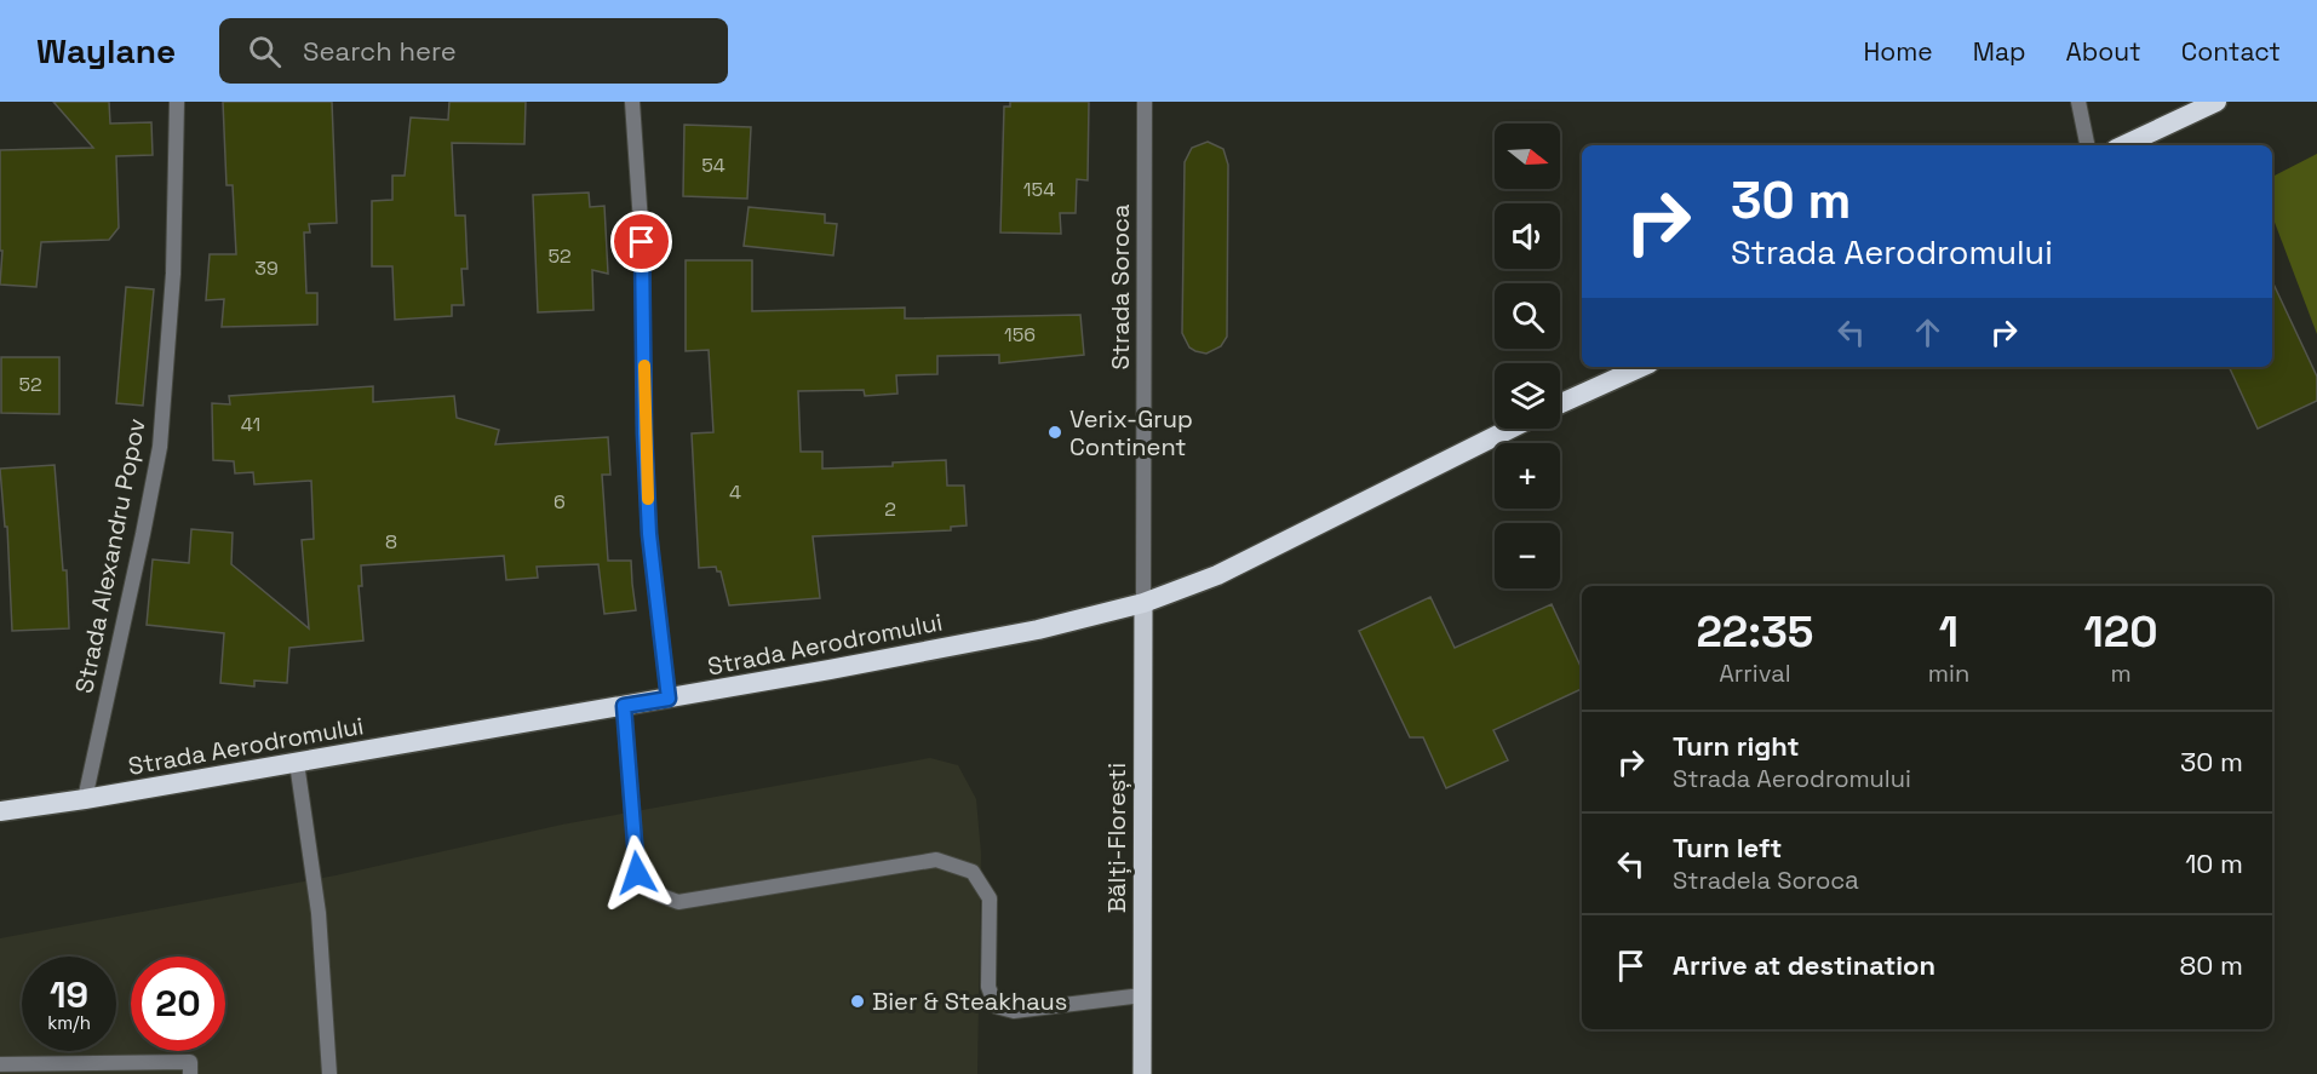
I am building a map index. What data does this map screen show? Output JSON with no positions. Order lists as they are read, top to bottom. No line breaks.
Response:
{"streets":{"highway":["Strada Aerodromului"],"main road":["Bălți-Florești"],"street":["Strada Soroca","Strada Alexandru Popov"]},"crossings":[["Strada Soroca","Strada Aerodromului"],["Strada Soroca","Bălți-Florești"],["Strada Alexandru Popov","Strada Aerodromului"],["Strada Aerodromului","Bălți-Florești"]],"places":["Verix-Grup Continent","Bier & Steakhaus"],"house_numbers":["54","154","52","39","156","52","41","4","6","2","8"],"north":"right","page":{"header":"Waylane","search":"Search here","nav":["Home","Map","About","Contact"],"map_buttons":["+","−"],"turn":["30 m","Strada Aerodromului"],"eta":["22:35","Arrival","1","min","120","m"],"list":[{"name":"Turn right","note":"Strada Aerodromului","value":"30 m"},{"name":"Turn left","note":"Stradela Sorocа","value":"10 m"},{"name":"Arrive at destination","value":"80 m"}],"speed":"19 km/h","limit":"20"}}
